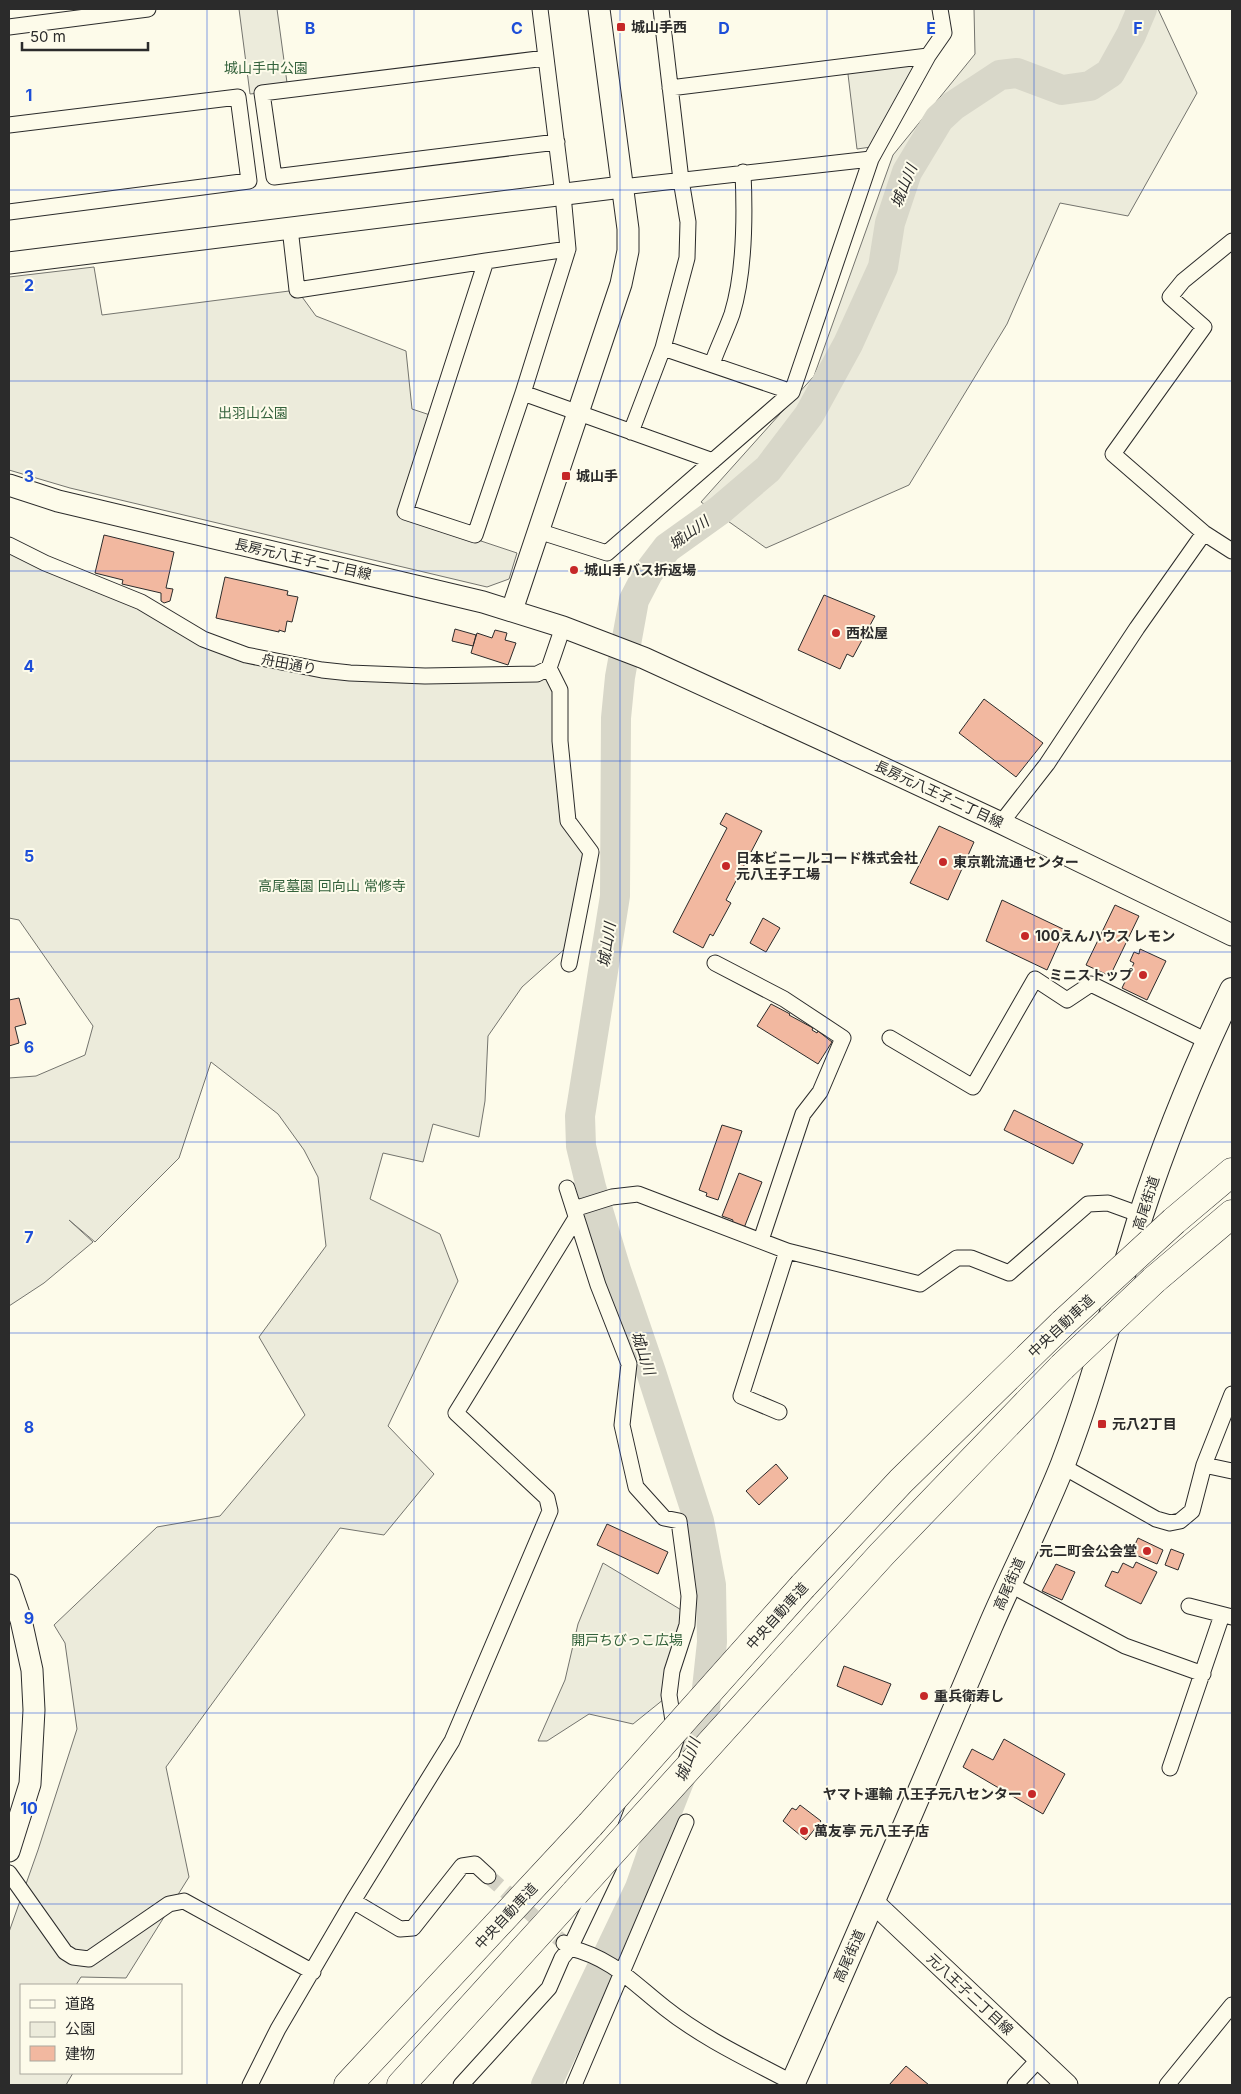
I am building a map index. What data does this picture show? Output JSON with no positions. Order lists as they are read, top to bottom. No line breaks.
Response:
{"streets":{"highway":["中央自動車道"],"main road":["高尾街道"],"street":["長房元八王子二丁目線","舟田通り","元八王子二丁目線"]},"crossings":[["高尾街道","元八王子二丁目線"]],"water":["城山川"],"parks":["城山手中公園","出羽山公園","高尾墓園 回向山 常修寺","開戸ちびっこ広場"],"places":{"transit":["城山手西","城山手","元八2丁目"],"other":["城山手バス折返場","西松屋","東京靴流通センター","日本ビニールコード株式会社 元八王子工場","100えんハウス レモン","ミニストップ","元二町会公会堂","重兵衛寿し","ヤマト運輸 八王子元八センター","萬友亭 元八王子店"]},"legend":["道路","公園","建物"],"scale_bar":"50 m","grid":{"columns":["B","C","D","E","F"],"rows":["1","2","3","4","5","6","7","8","9","10"]}}
